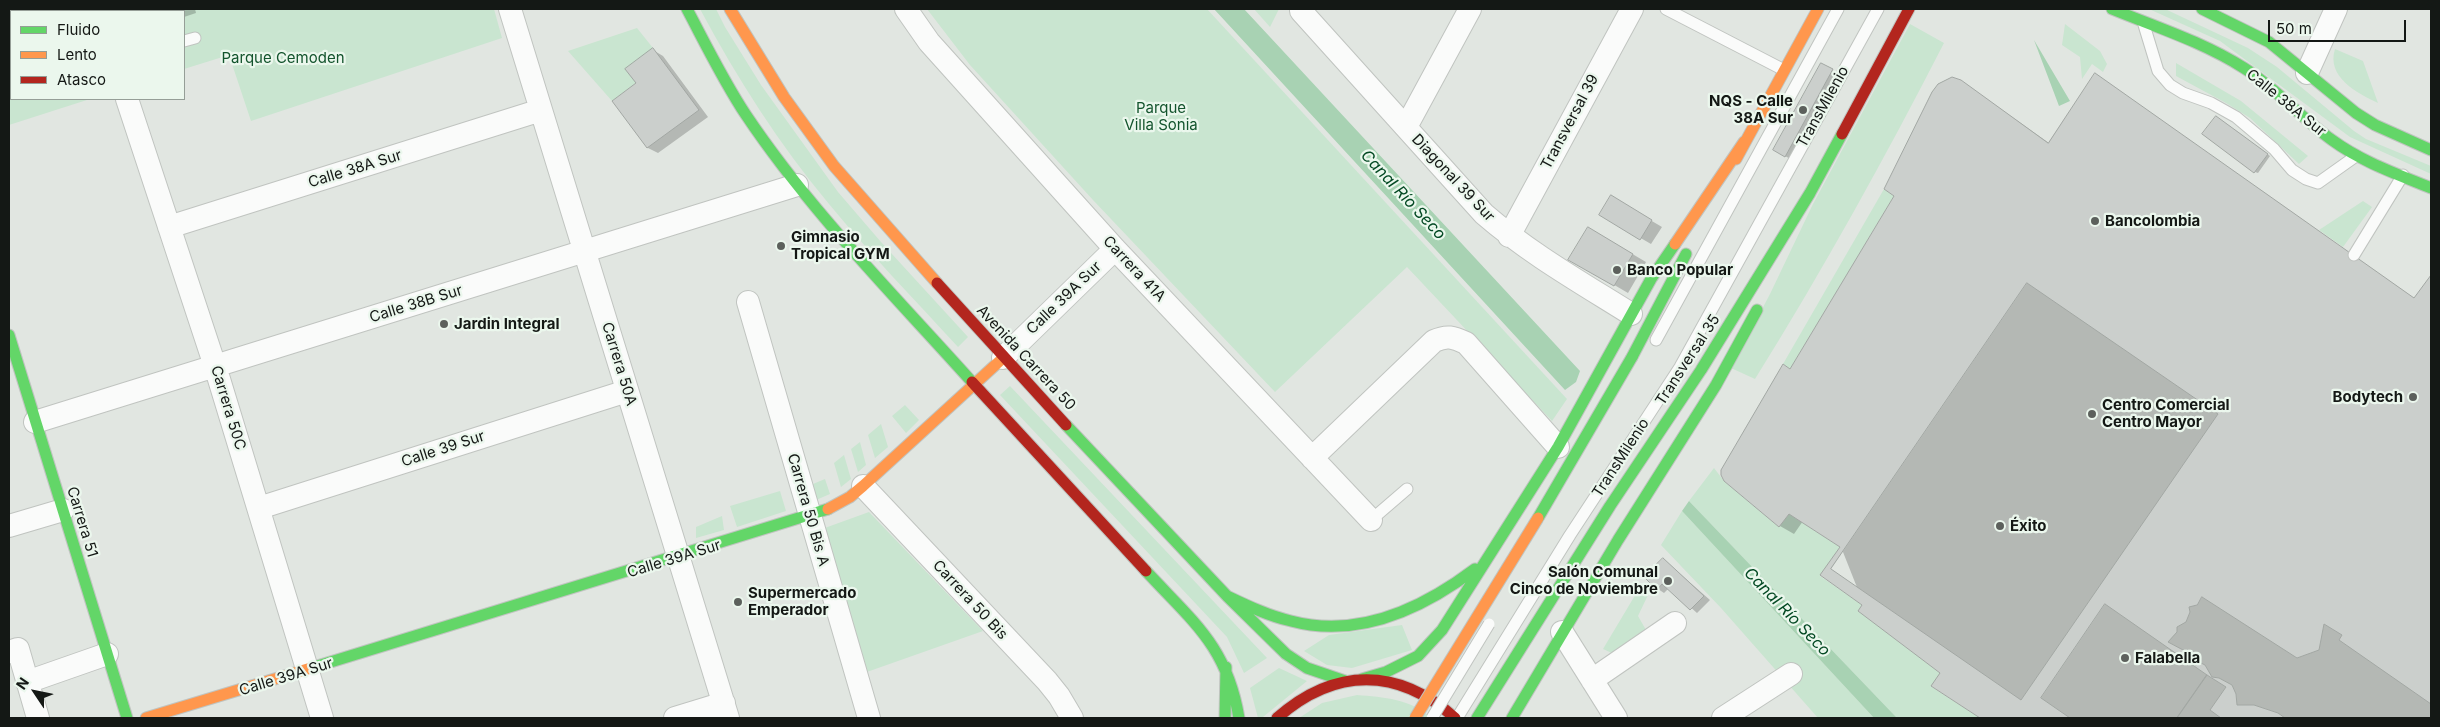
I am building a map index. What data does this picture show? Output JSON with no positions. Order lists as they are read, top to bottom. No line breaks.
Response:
{"streets":{"main road":["Calle 38A Sur","Calle 39A Sur","Avenida Carrera 50","Transversal 35","Carrera 51"],"street":["Transversal 39","Diagonal 39 Sur","Carrera 41A","Calle 38B Sur","Carrera 50A","Carrera 50C","Calle 39 Sur","Carrera 50 Bis A","Carrera 50 Bis"],"lane":["TransMilenio"]},"crossings":[["Calle 38A Sur","Carrera 50A"],["Calle 38A Sur","Carrera 50C"],["Transversal 39","Diagonal 39 Sur"],["Carrera 41A","Calle 39A Sur"],["Calle 39A Sur","Avenida Carrera 50"],["Calle 39A Sur","Carrera 50A"],["Calle 39A Sur","Carrera 50C"],["Calle 39A Sur","Carrera 50 Bis A"],["Calle 39A Sur","Carrera 50 Bis"],["Calle 38B Sur","Carrera 50A"],["Calle 38B Sur","Carrera 50C"],["Calle 38B Sur","Carrera 51"],["Carrera 50A","Calle 39 Sur"],["Carrera 50C","Calle 39 Sur"]],"water":["Canal Río Seco"],"parks":["Parque Cemoden","Parque Villa Sonia"],"places":["NQS - Calle 38A Sur","Bancolombia","Gimnasio Tropical GYM","Banco Popular","Jardin Integral","Bodytech","Centro Comercial Centro Mayor","Éxito","Salón Comunal Cinco de Noviembre","Supermercado Emperador","Falabella"],"legend":["Fluido","Lento","Atasco"],"scale_bar":"50 m","north":"top left"}
